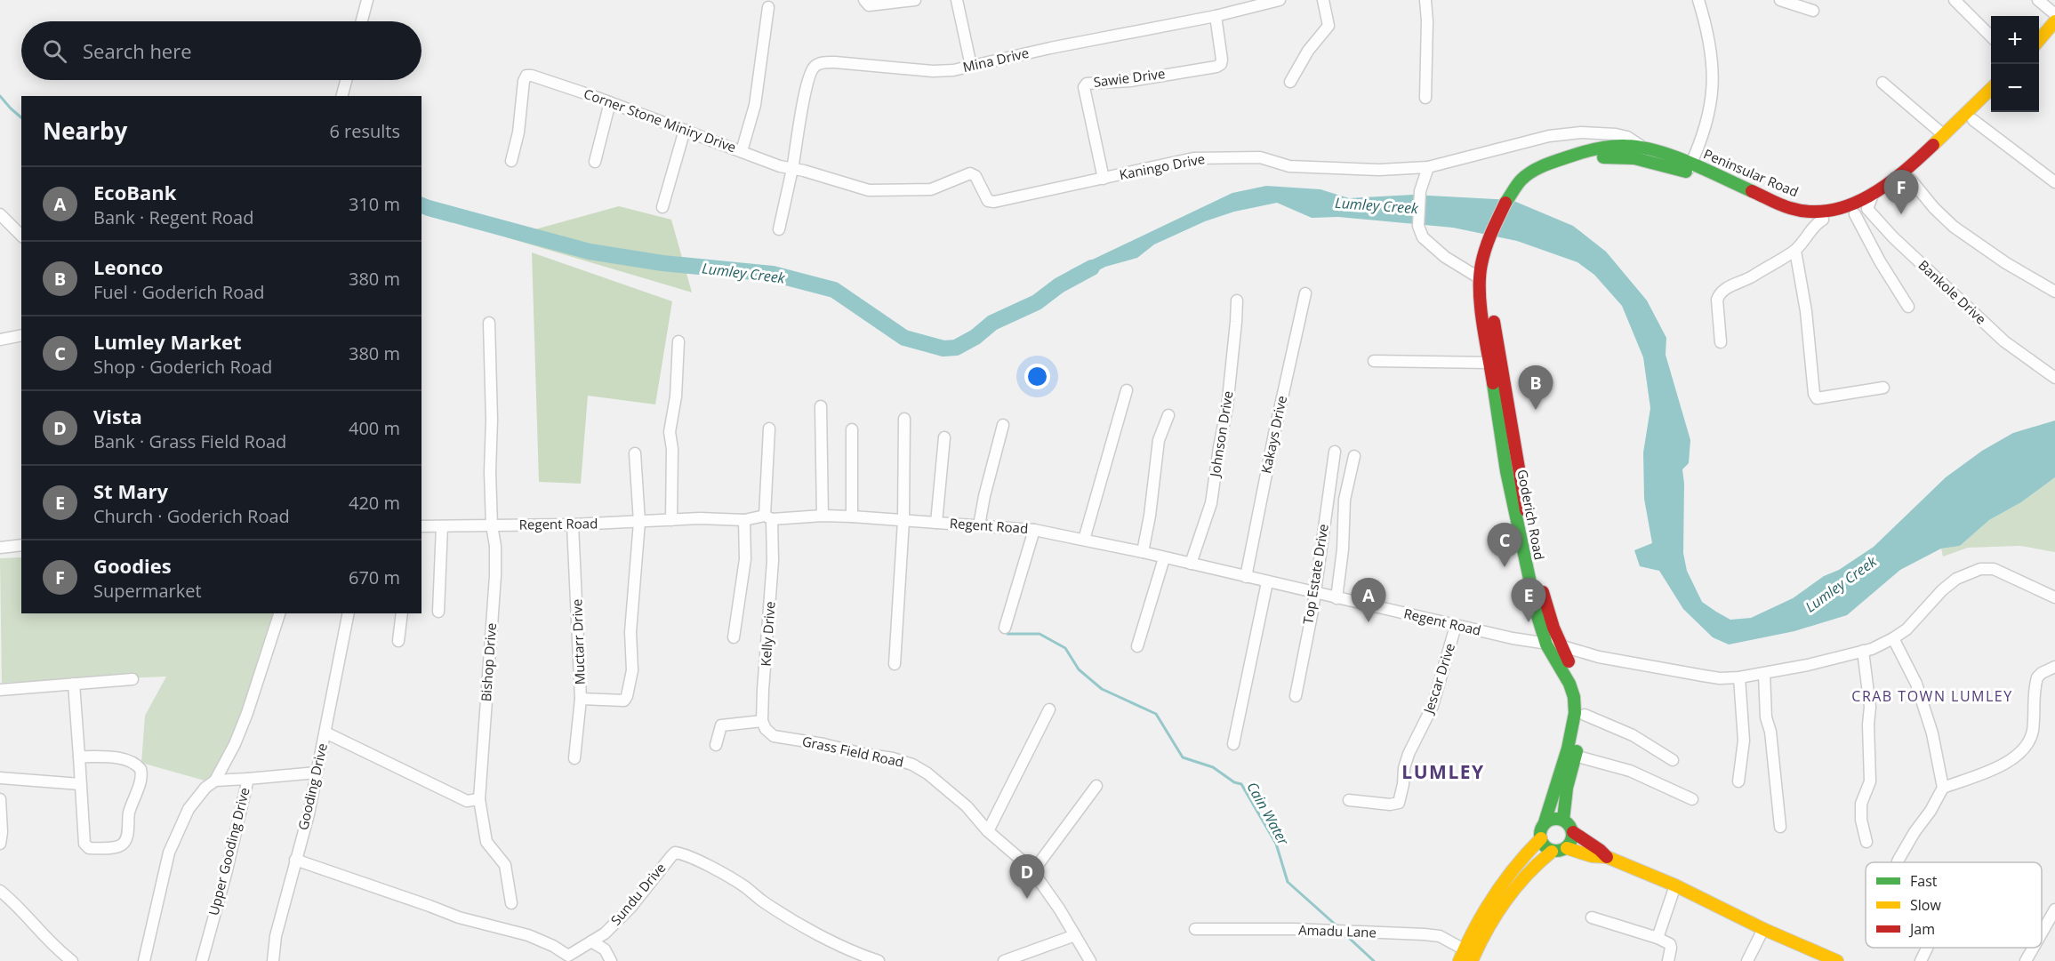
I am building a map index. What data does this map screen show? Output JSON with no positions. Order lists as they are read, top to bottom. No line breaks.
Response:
{"streets":{"main road":["Peninsular Road","Goderich Road"],"street":["Mina Drive","Sawie Drive","Corner Stone Miniry Drive","Kaningo Drive","Bankole Drive","Johnson Drive","Kakays Drive","Regent Road","Top Estate Drive","Kelly Drive","Muctarr Drive","Bishop Drive","Jescar Drive","Grass Field Road","Gooding Drive","Upper Gooding Drive","Sundu Drive","Amadu Lane"]},"crossings":[["Mina Drive","Sawie Drive"],["Mina Drive","Corner Stone Miniry Drive"],["Mina Drive","Kaningo Drive"],["Sawie Drive","Kaningo Drive"],["Corner Stone Miniry Drive","Kaningo Drive"],["Kaningo Drive","Peninsular Road"],["Peninsular Road","Bankole Drive"],["Peninsular Road","Goderich Road"],["Johnson Drive","Regent Road"],["Kakays Drive","Regent Road"],["Goderich Road","Regent Road"],["Regent Road","Top Estate Drive"],["Regent Road","Kelly Drive"],["Regent Road","Muctarr Drive"],["Regent Road","Bishop Drive"],["Regent Road","Jescar Drive"],["Kelly Drive","Grass Field Road"],["Gooding Drive","Upper Gooding Drive"],["Gooding Drive","Sundu Drive"]],"districts":["CRAB TOWN LUMLEY","LUMLEY"],"water":["Lumley Creek","Cain Water"],"legend":["Fast","Slow","Jam"],"page":{"map_buttons":["+","−"],"search":"Search here","heading":["Nearby","6 results"],"list":[{"mark":"A","name":"EcoBank","note":"Bank · Regent Road","value":"310 m"},{"mark":"B","name":"Leonco","note":"Fuel · Goderich Road","value":"380 m"},{"mark":"C","name":"Lumley Market","note":"Shop · Goderich Road","value":"380 m"},{"mark":"D","name":"Vista","note":"Bank · Grass Field Road","value":"400 m"},{"mark":"E","name":"St Mary","note":"Church · Goderich Road","value":"420 m"},{"mark":"F","name":"Goodies","note":"Supermarket","value":"670 m"}],"pins":["F","B","C","A","E","D"]}}
